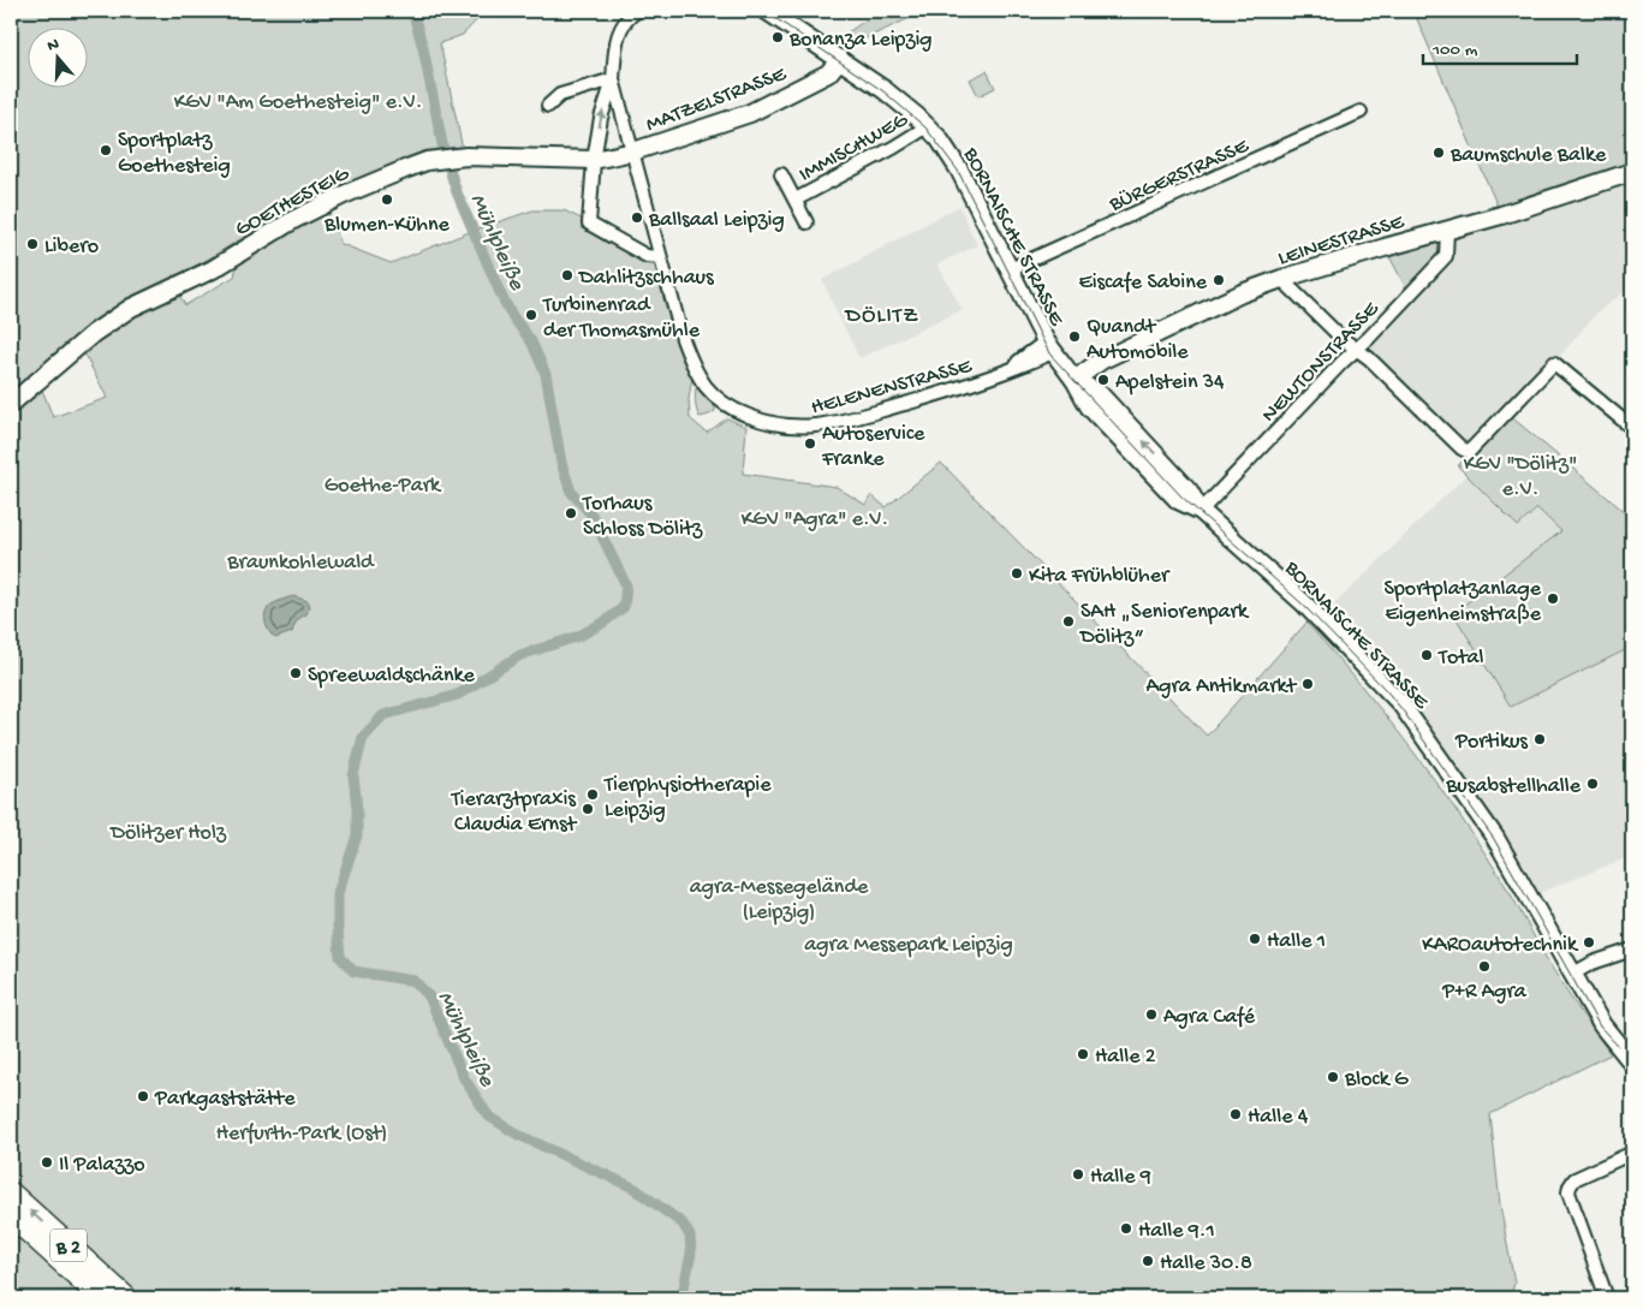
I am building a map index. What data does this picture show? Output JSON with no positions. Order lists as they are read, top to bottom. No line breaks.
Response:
{"streets":{"highway":["B 2"],"main road":["MATZELSTRASSE","GOETHESTEIG","BORNAISCHE STRASSE","LEINESTRASSE"],"street":["IMMISCHWEG","BÜRGERSTRASSE","NEWTONSTRASSE","HELENENSTRASSE"]},"crossings":[["MATZELSTRASSE","GOETHESTEIG"],["MATZELSTRASSE","BORNAISCHE STRASSE"],["IMMISCHWEG","BORNAISCHE STRASSE"],["BÜRGERSTRASSE","BORNAISCHE STRASSE"],["BORNAISCHE STRASSE","LEINESTRASSE"],["BORNAISCHE STRASSE","NEWTONSTRASSE"],["BORNAISCHE STRASSE","HELENENSTRASSE"],["LEINESTRASSE","NEWTONSTRASSE"]],"districts":["DÖLITZ"],"water":["Mühlpleiße"],"parks":["KGV \"Am Goethesteig\" e.V.","KGV \"Dölitz\" e.V.","Goethe-Park","KGV \"Agra\" e.V.","Braunkohlewald","Dölitzer Holz","agra-Messegelände (Leipzig)","agra Messepark Leipzig","Herfurth-Park (Ost)"],"places":["Bonanza Leipzig","Sportplatz Goethesteig","Baumschule Balke","Blumen-Kühne","Ballsaal Leipzig","Libero","Dahlitzschhaus","Eiscafe Sabine","Turbinenrad der Thomasmühle","Quandt Automobile","Apelstein 34","Autoservice Franke","Torhaus Schloss Dölitz","Kita Frühblüher","Sportplatzanlage Eigenheimstraße","SAH „Seniorenpark Dölitz“","Total","Spreewaldschänke","Agra Antikmarkt","Portikus","Busabstellhalle","Tierphysiotherapie Leipzig","Tierarztpraxis Claudia Ernst","Halle 1","KAROautotechnik","P+R Agra","Agra Café","Halle 2","Block G","Parkgaststätte","Halle 4","Il Palazzo","Halle 9","Halle 9.1","Halle 30.8"],"scale_bar":"100 m","north":"top"}
